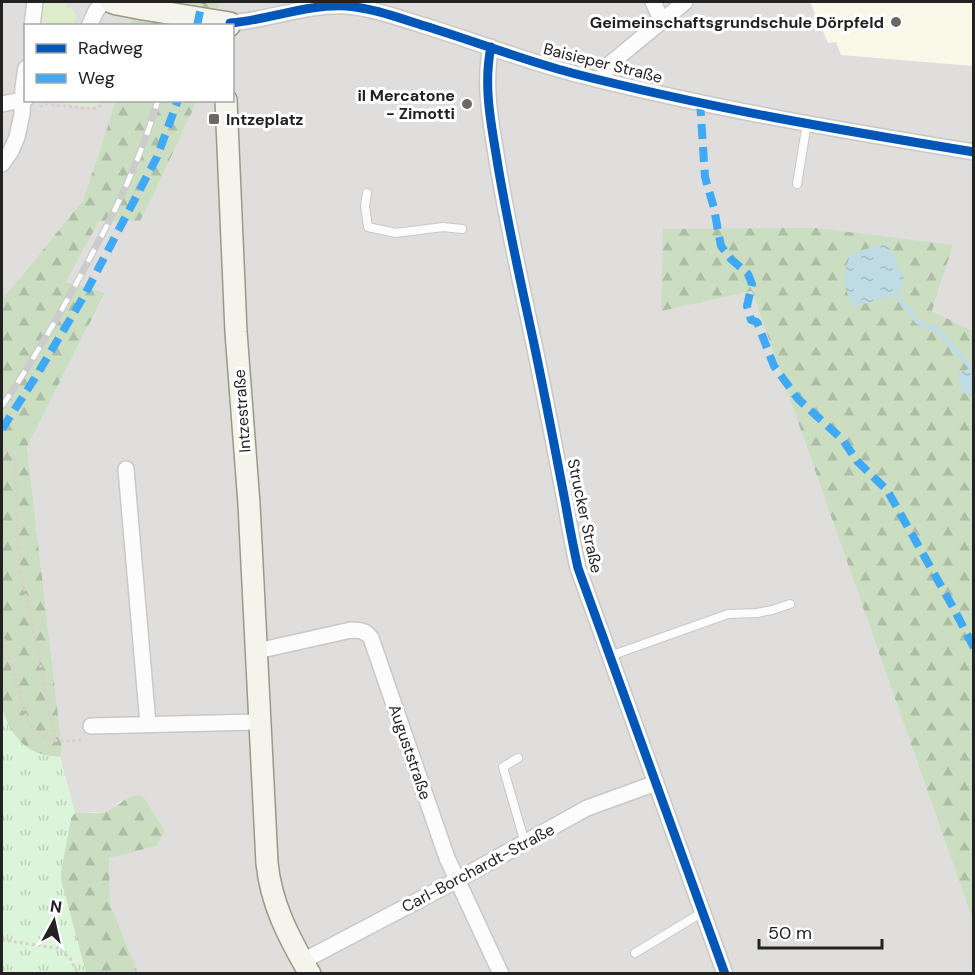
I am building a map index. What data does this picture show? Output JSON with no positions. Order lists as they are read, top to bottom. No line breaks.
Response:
{"streets":{"main road":["Intzestraße"],"street":["Baisieper Straße","Strucker Straße","Auguststraße","Carl-Borchardt-Straße"]},"crossings":[["Baisieper Straße","Strucker Straße"],["Intzestraße","Auguststraße"],["Intzestraße","Carl-Borchardt-Straße"],["Strucker Straße","Carl-Borchardt-Straße"],["Auguststraße","Carl-Borchardt-Straße"]],"places":{"other":["Geimeinschaftsgrundschule Dörpfeld","il Mercatone - Zimotti"],"transit":["Intzeplatz"]},"legend":["Radweg","Weg"],"scale_bar":"50 m","north":"top"}
